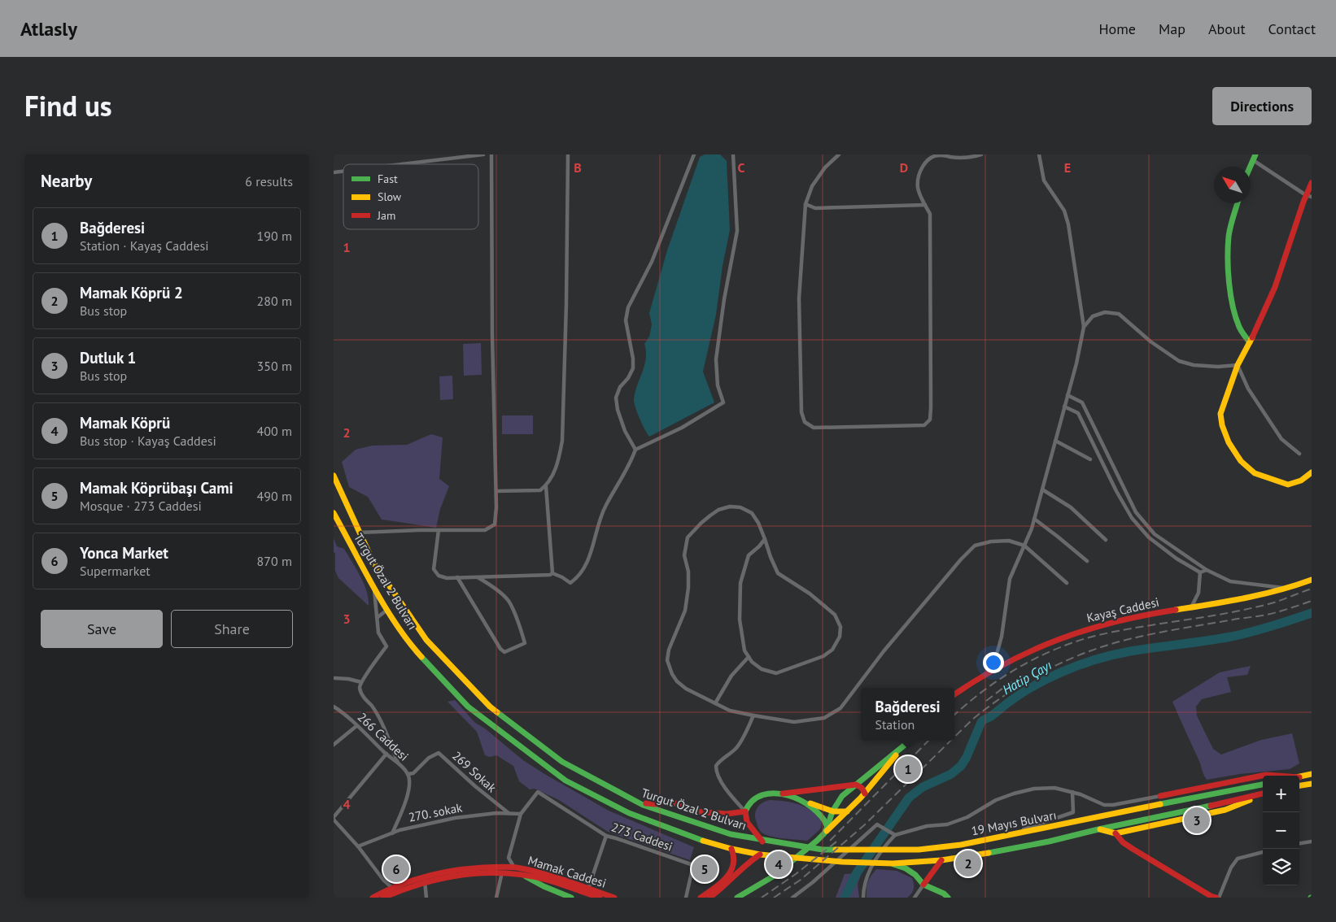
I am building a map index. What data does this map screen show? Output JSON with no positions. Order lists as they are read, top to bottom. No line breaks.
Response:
{"streets":{"main road":["Turgut Özal 2 Bulvarı","Kayaş Caddesi","19 Mayıs Bulvarı","Mamak Caddesi"],"street":["266 Caddesi","269 Sokak","270. sokak","273 Caddesi"]},"crossings":[["Turgut Özal 2 Bulvarı","19 Mayıs Bulvarı"],["266 Caddesi","269 Sokak"],["266 Caddesi","270. sokak"],["269 Sokak","270. sokak"],["270. sokak","273 Caddesi"]],"water":["Hatip Çayı"],"legend":["Fast","Slow","Jam"],"north":"top left","page":{"header":"Atlasly","nav":["Home","Map","About","Contact"],"title":"Find us","buttons":["Directions",["Save","Share"]],"heading":["Nearby","6 results"],"list":[{"mark":"1","name":"Bağderesi","note":"Station · Kayaş Caddesi","value":"190 m"},{"mark":"2","name":"Mamak Köprü 2","note":"Bus stop","value":"280 m"},{"mark":"3","name":"Dutluk 1","note":"Bus stop","value":"350 m"},{"mark":"4","name":"Mamak Köprü","note":"Bus stop · Kayaş Caddesi","value":"400 m"},{"mark":"5","name":"Mamak Köprübaşı Cami","note":"Mosque · 273 Caddesi","value":"490 m"},{"mark":"6","name":"Yonca Market","note":"Supermarket","value":"870 m"}],"popup":["Bağderesi","Station"],"pins":["1","3","2","4","5","6"],"map_buttons":["+","−"]},"grid":{"columns":["B","C","D","E"],"rows":["1","2","3","4"]}}
